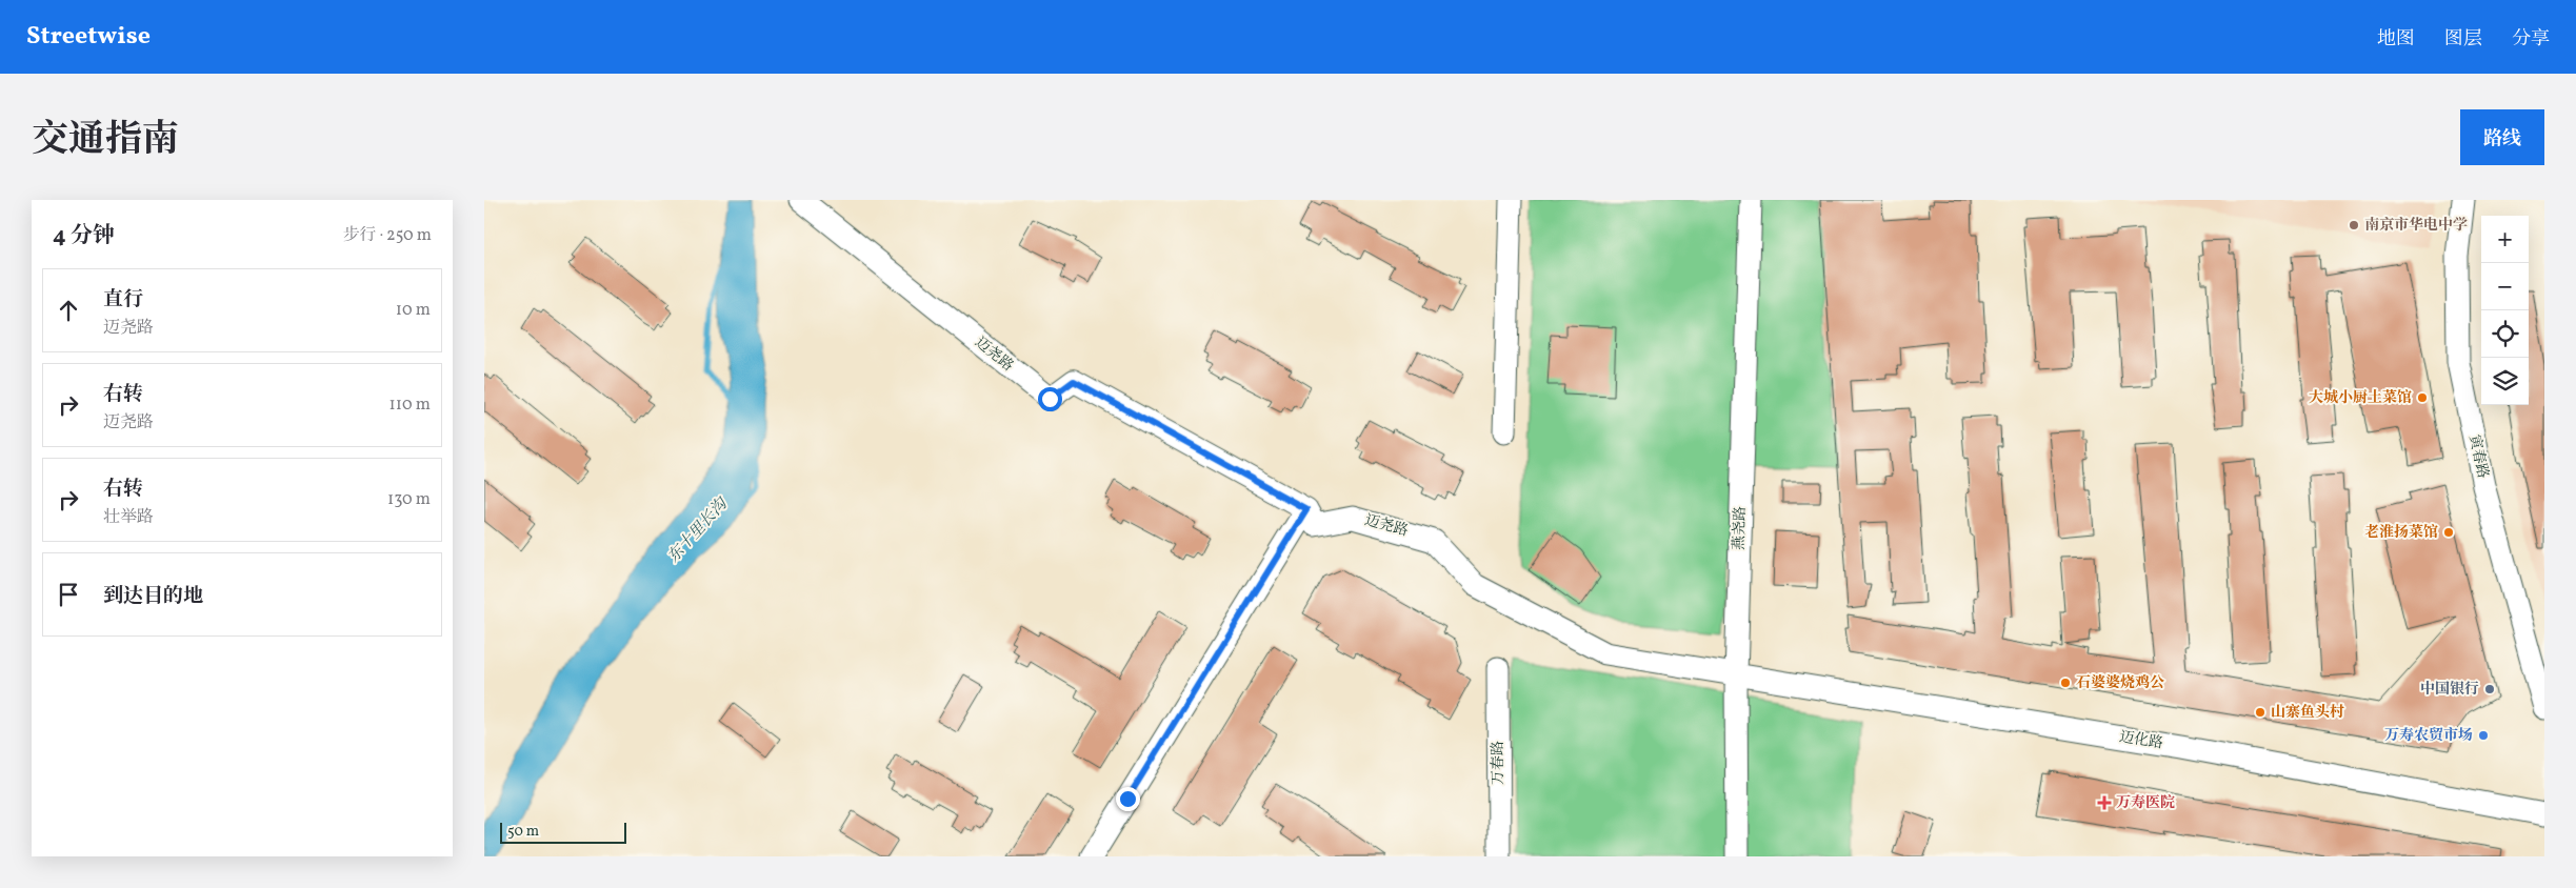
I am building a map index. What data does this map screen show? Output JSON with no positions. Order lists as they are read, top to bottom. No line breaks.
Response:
{"streets":{"street":["迈尧路","寅春路","燕尧路","迈化路","万春路"]},"crossings":[["迈尧路","燕尧路"],["迈尧路","迈化路"],["燕尧路","迈化路"]],"water":["东十里长沟"],"places":{"other":["南京市华电中学","大城小厨土菜馆","老淮扬菜馆","石婆婆烧鸡公","中国银行","山寨鱼头村","万寿农贸市场"],"health":["万寿医院"]},"scale_bar":"50 m","page":{"header":"Streetwise","nav":["地图","图层","分享"],"title":"交通指南","buttons":"路线","heading":["4 分钟","步行 · 250 m"],"map_buttons":["+","−"],"list":[["直行","迈尧路","10 m"],["右转","迈尧路","110 m"],["右转","壮举路","130 m"],"到达目的地"],"scale":"50 m"}}
